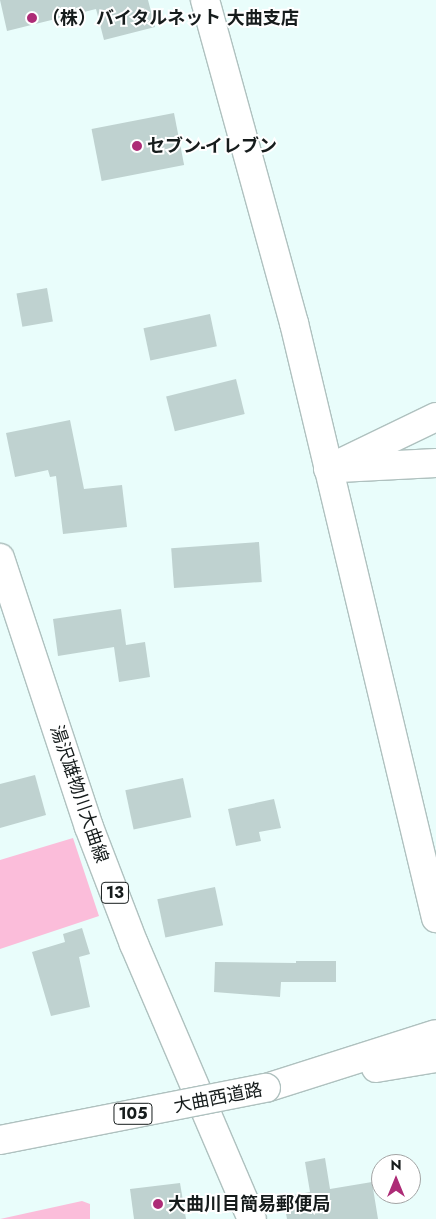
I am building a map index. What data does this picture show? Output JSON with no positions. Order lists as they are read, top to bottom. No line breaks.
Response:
{"streets":{"main road":["湯沢雄物川大曲線","13","大曲西道路","105"]},"places":["（株）バイタルネット 大曲支店","セブン-イレブン","大曲川目簡易郵便局"],"north":"top"}
